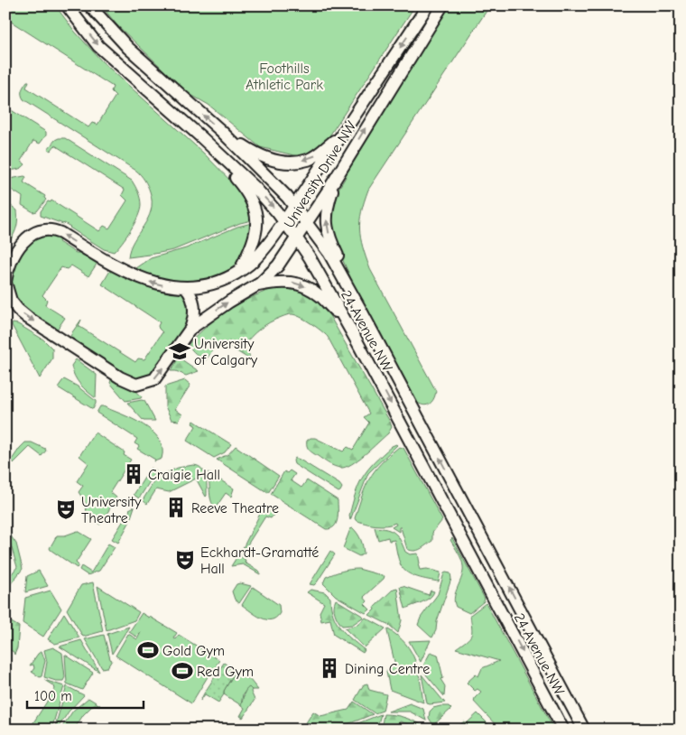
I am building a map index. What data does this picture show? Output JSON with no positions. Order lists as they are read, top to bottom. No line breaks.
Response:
{"streets":{"street":["University Drive NW","24 Avenue NW"]},"crossings":[["University Drive NW","24 Avenue NW"]],"parks":["Foothills Athletic Park"],"places":{"school or university":["University of Calgary"],"building":["Craigie Hall","Reeve Theatre","Dining Centre"],"theatre":["University Theatre","Eckhardt-Gramatté Hall"],"sports":["Gold Gym","Red Gym"]},"scale_bar":"100 m"}
